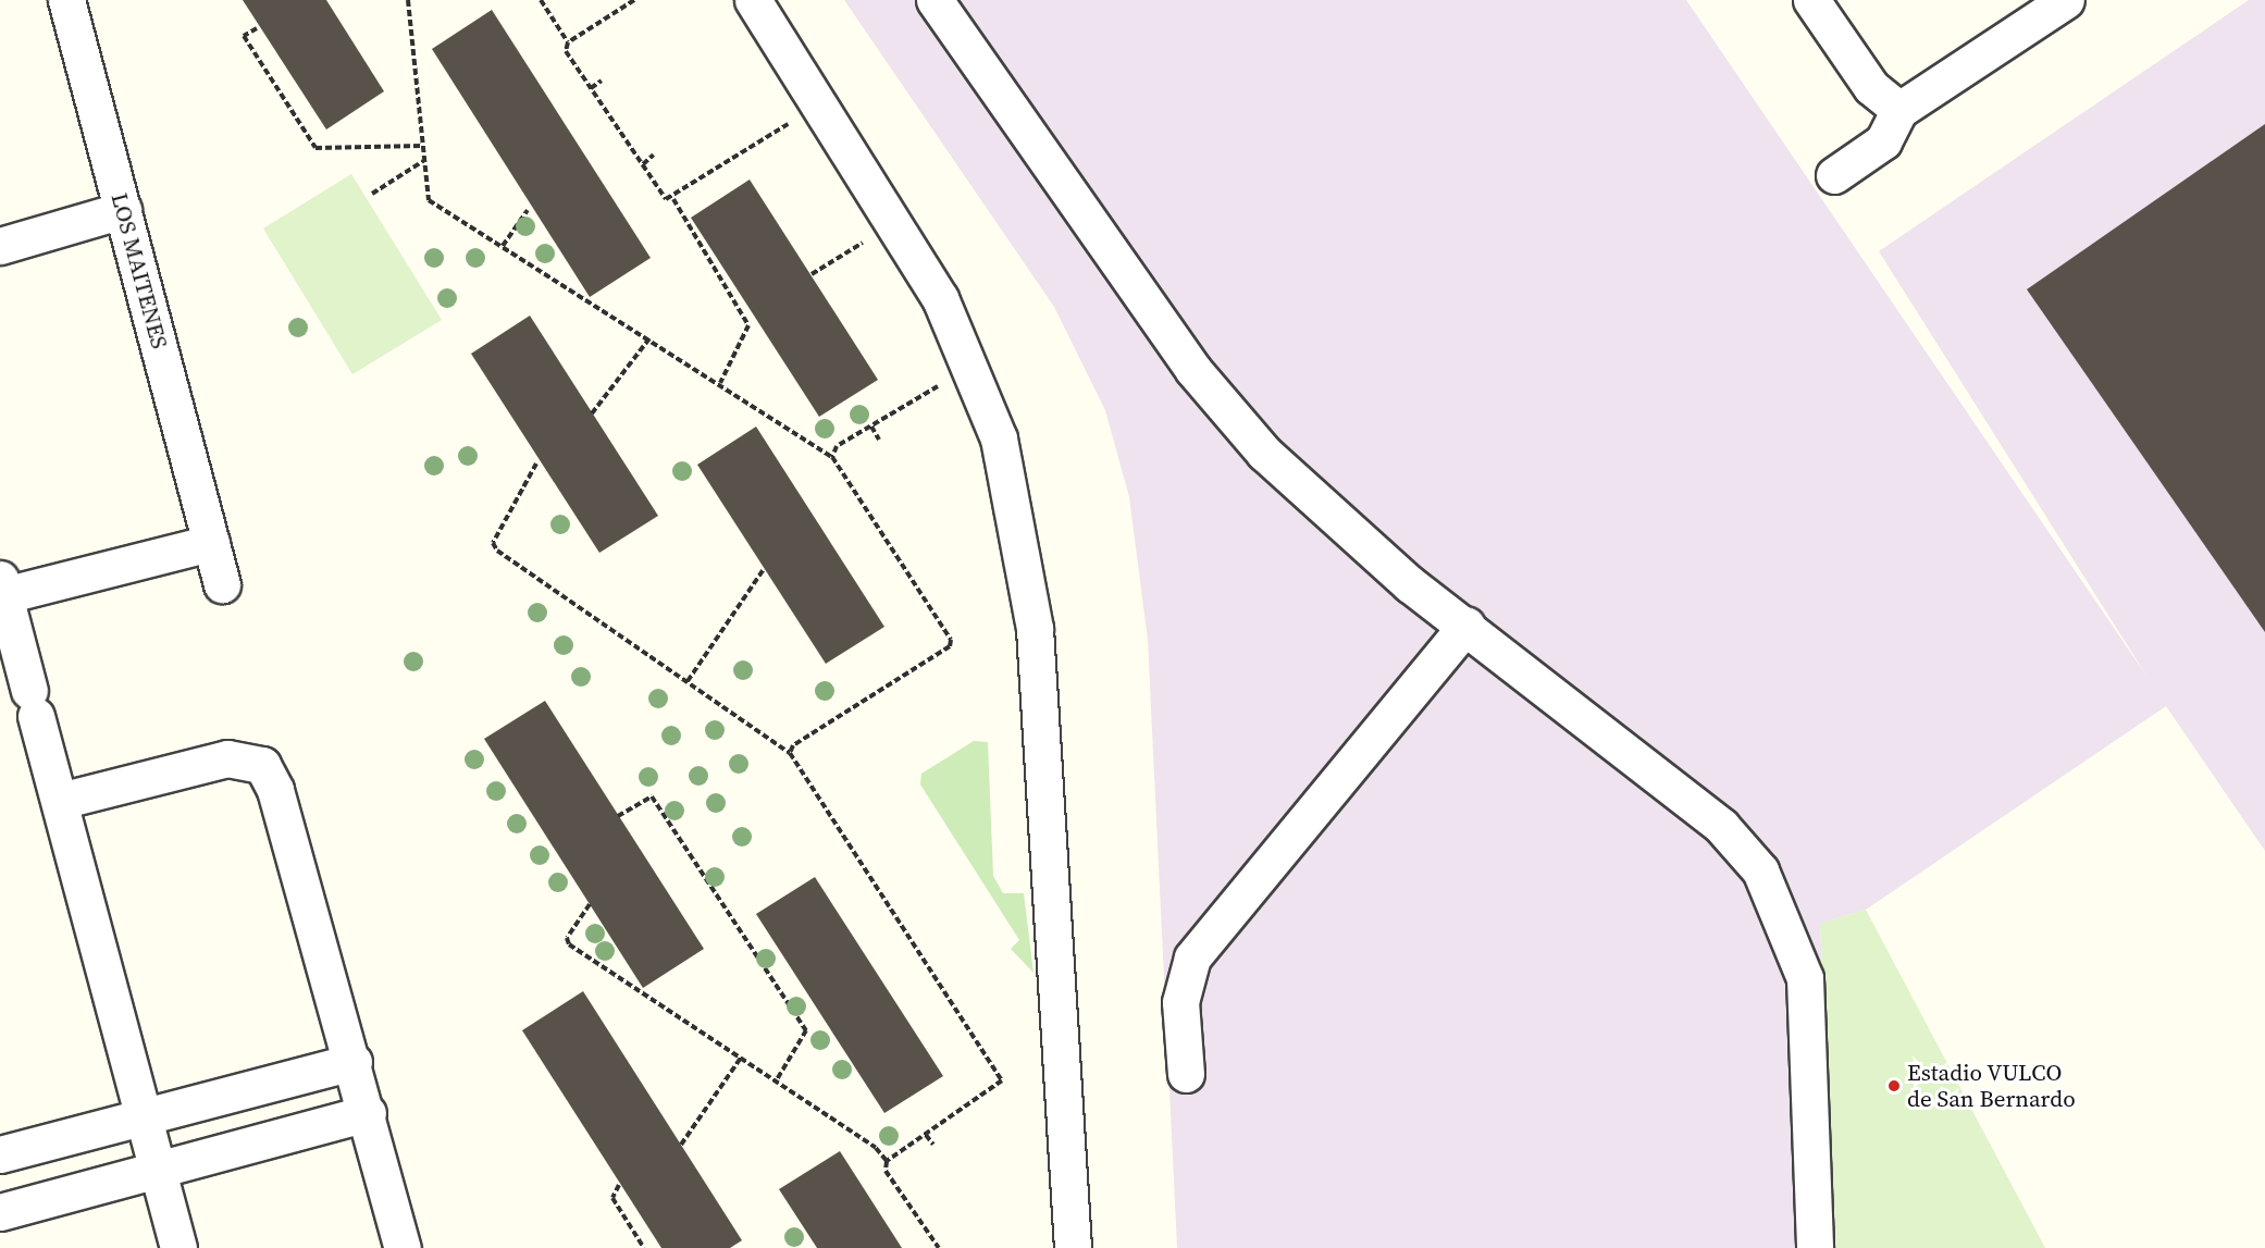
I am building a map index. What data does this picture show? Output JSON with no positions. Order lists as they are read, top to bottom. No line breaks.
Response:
{"streets":{"street":["LOS MAITENES"]},"places":["Estadio VULCO de San Bernardo"]}
